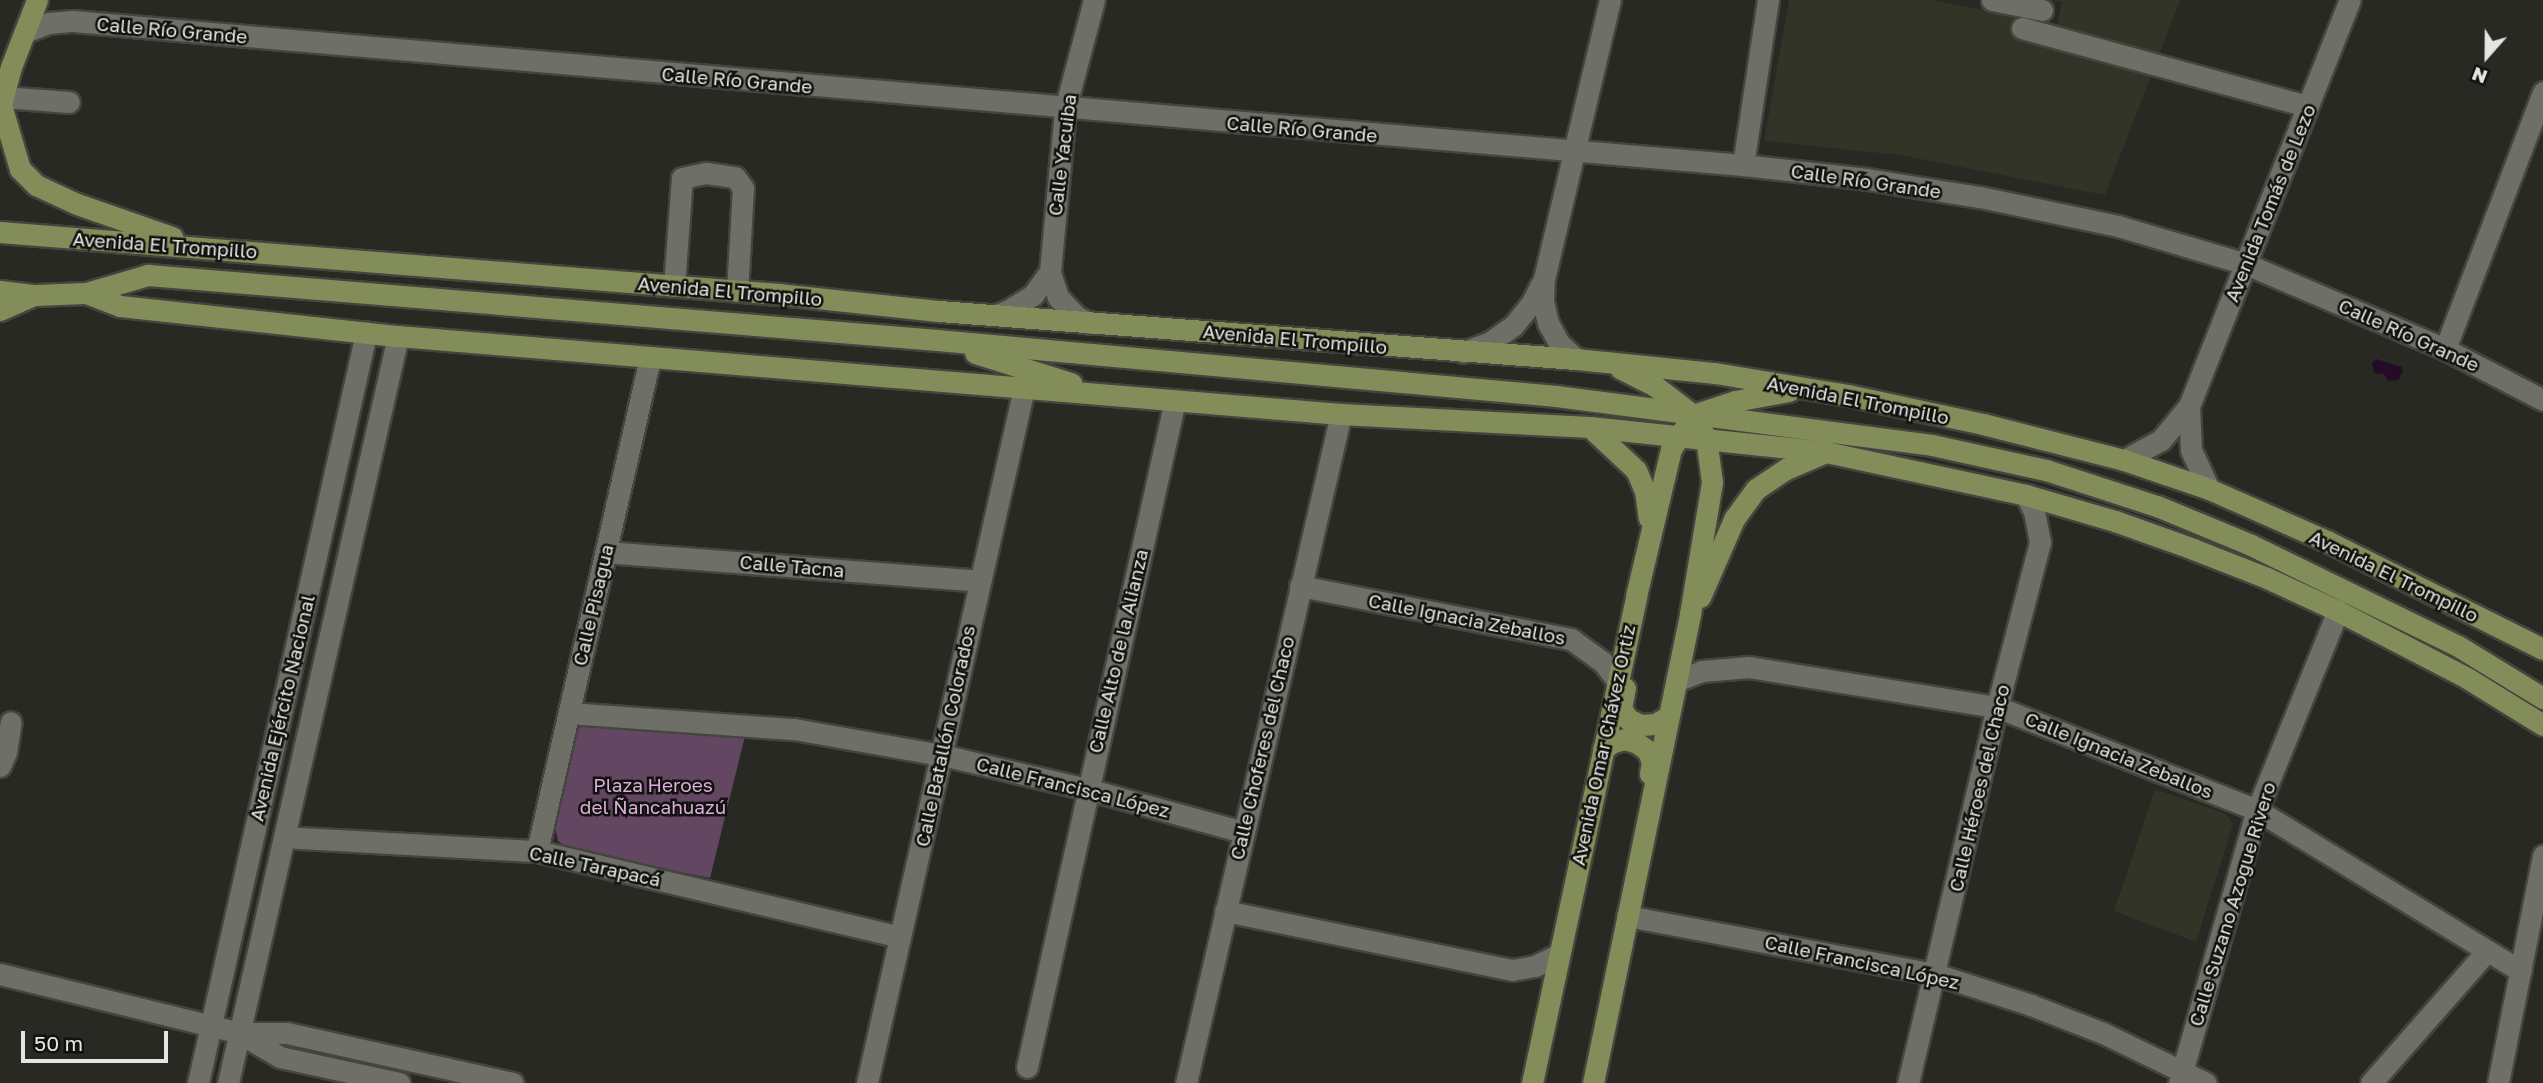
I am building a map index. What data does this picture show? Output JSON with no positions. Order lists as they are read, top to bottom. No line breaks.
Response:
{"streets":{"main road":["Avenida El Trompillo","Avenida Omar Chávez Ortiz"],"street":["Calle Río Grande","Calle Yacuiba","Avenida Tomás de Lezo","Calle Tacna","Calle Pisagua","Calle Ignacia Zeballos","Calle Alto de la Alianza","Avenida Ejército Nacional","Calle Batallón Colorados","Calle Choferes del Chaco","Calle Francisca López","Calle Héroes del Chaco","Calle Tarapacá","Calle Suzano Azogue Rivero"]},"crossings":[["Calle Río Grande","Calle Yacuiba"],["Calle Río Grande","Avenida Tomás de Lezo"],["Calle Yacuiba","Avenida El Trompillo"],["Avenida Tomás de Lezo","Avenida El Trompillo"],["Avenida El Trompillo","Calle Pisagua"],["Avenida El Trompillo","Calle Alto de la Alianza"],["Avenida El Trompillo","Avenida Ejército Nacional"],["Avenida El Trompillo","Calle Batallón Colorados"],["Avenida El Trompillo","Avenida Omar Chávez Ortiz"],["Avenida El Trompillo","Calle Choferes del Chaco"],["Avenida El Trompillo","Calle Héroes del Chaco"],["Avenida El Trompillo","Calle Suzano Azogue Rivero"],["Calle Tacna","Calle Pisagua"],["Calle Tacna","Calle Batallón Colorados"],["Calle Pisagua","Calle Francisca López"],["Calle Pisagua","Calle Tarapacá"],["Calle Ignacia Zeballos","Avenida Omar Chávez Ortiz"],["Calle Ignacia Zeballos","Calle Choferes del Chaco"],["Calle Ignacia Zeballos","Calle Héroes del Chaco"],["Calle Ignacia Zeballos","Calle Suzano Azogue Rivero"],["Calle Alto de la Alianza","Calle Francisca López"],["Avenida Ejército Nacional","Calle Tarapacá"],["Calle Batallón Colorados","Calle Francisca López"],["Calle Batallón Colorados","Calle Tarapacá"],["Calle Choferes del Chaco","Calle Francisca López"],["Calle Francisca López","Calle Héroes del Chaco"],["Calle Francisca López","Calle Suzano Azogue Rivero"]],"parks":["Plaza Heroes del Ñancahuazú"],"scale_bar":"50 m","north":"bottom"}
